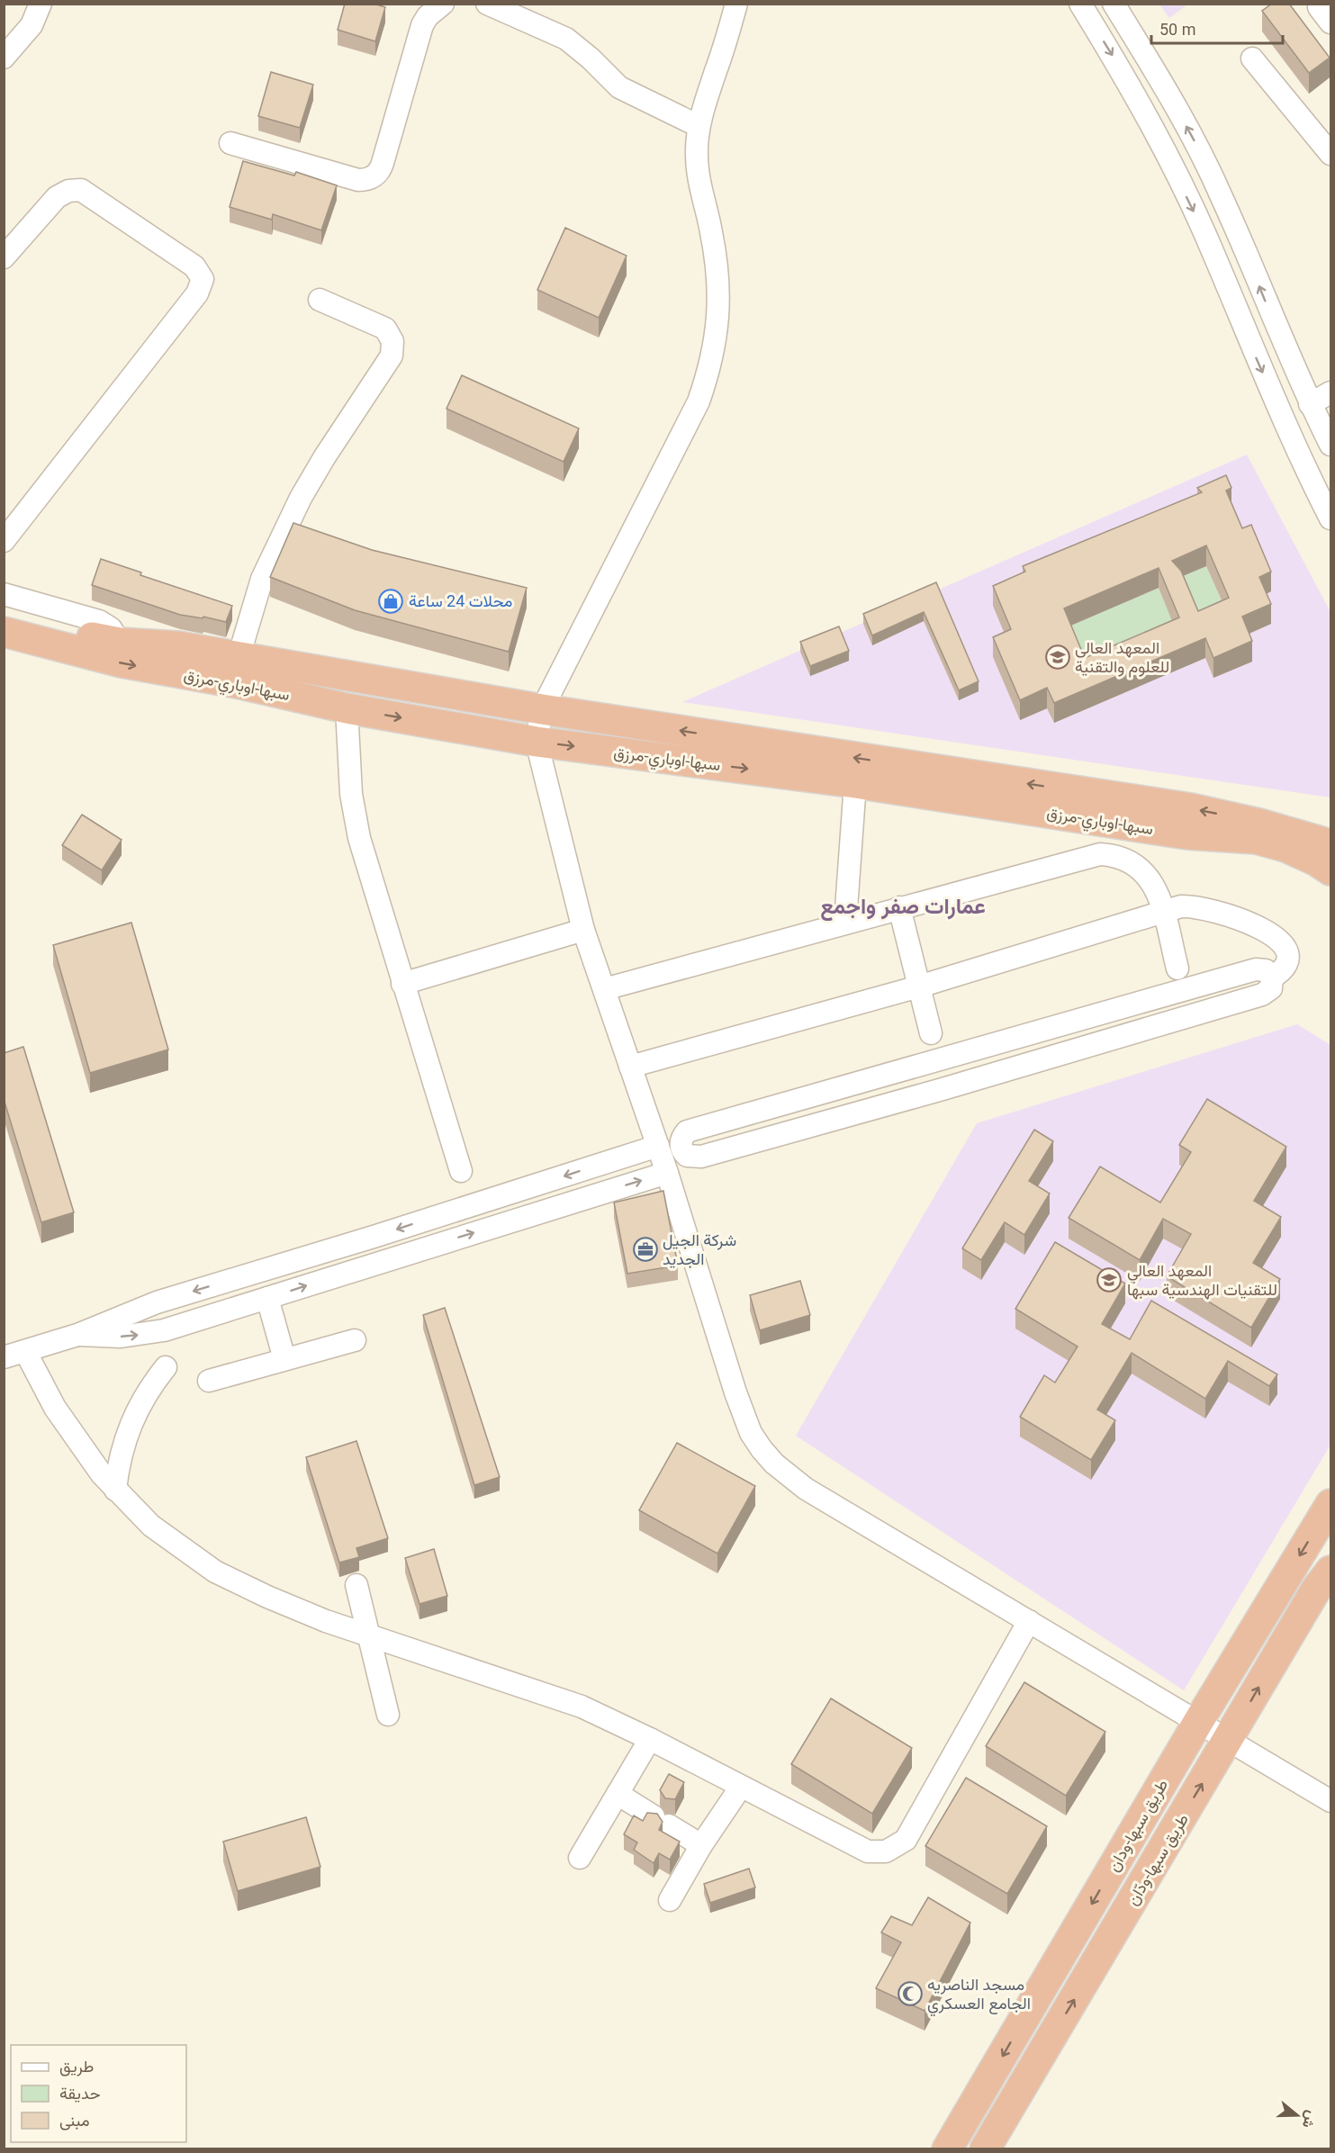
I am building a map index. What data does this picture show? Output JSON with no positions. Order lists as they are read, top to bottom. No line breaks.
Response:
{"streets":{"highway":["سبها-اوباري-مرزق","طريق سبها-ودان","طريق سبها-ودّان"]},"one_way":["طريق سبها-ودان","طريق سبها-ودّان"],"districts":["عمارات صفر واجمع"],"places":{"shop":["محلات 24 ساعة"],"school or university":["المعهد العالي للعلوم والتقنية","المعهد العالي للتقنيات الهندسية سبها"],"office":["شركة الجيل الجديد"],"mosque":["مسجد الناصريه الجامع العسكري"]},"legend":["طريق","حديقة","مبنى"],"scale_bar":"50 m","north":"right"}
